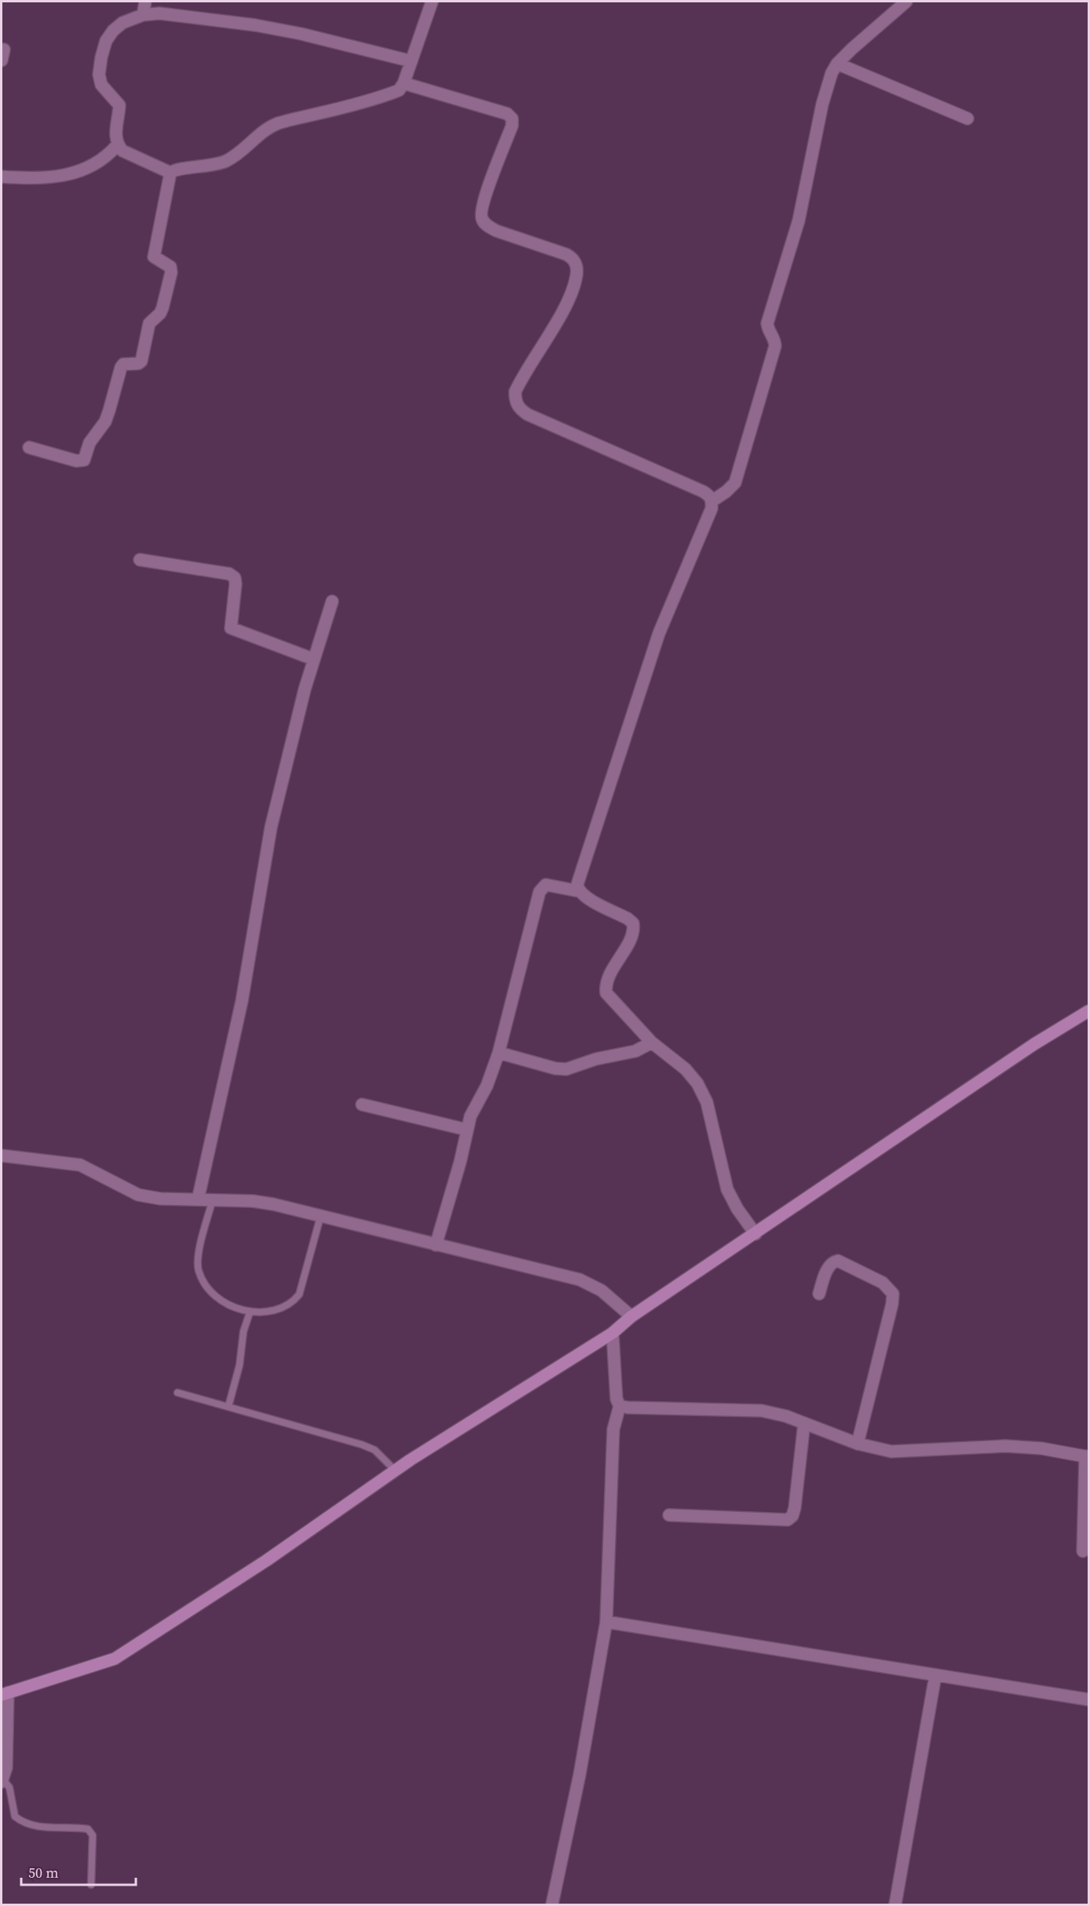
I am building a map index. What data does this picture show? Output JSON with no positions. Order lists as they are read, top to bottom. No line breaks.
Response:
{"scale_bar":"50 m"}
